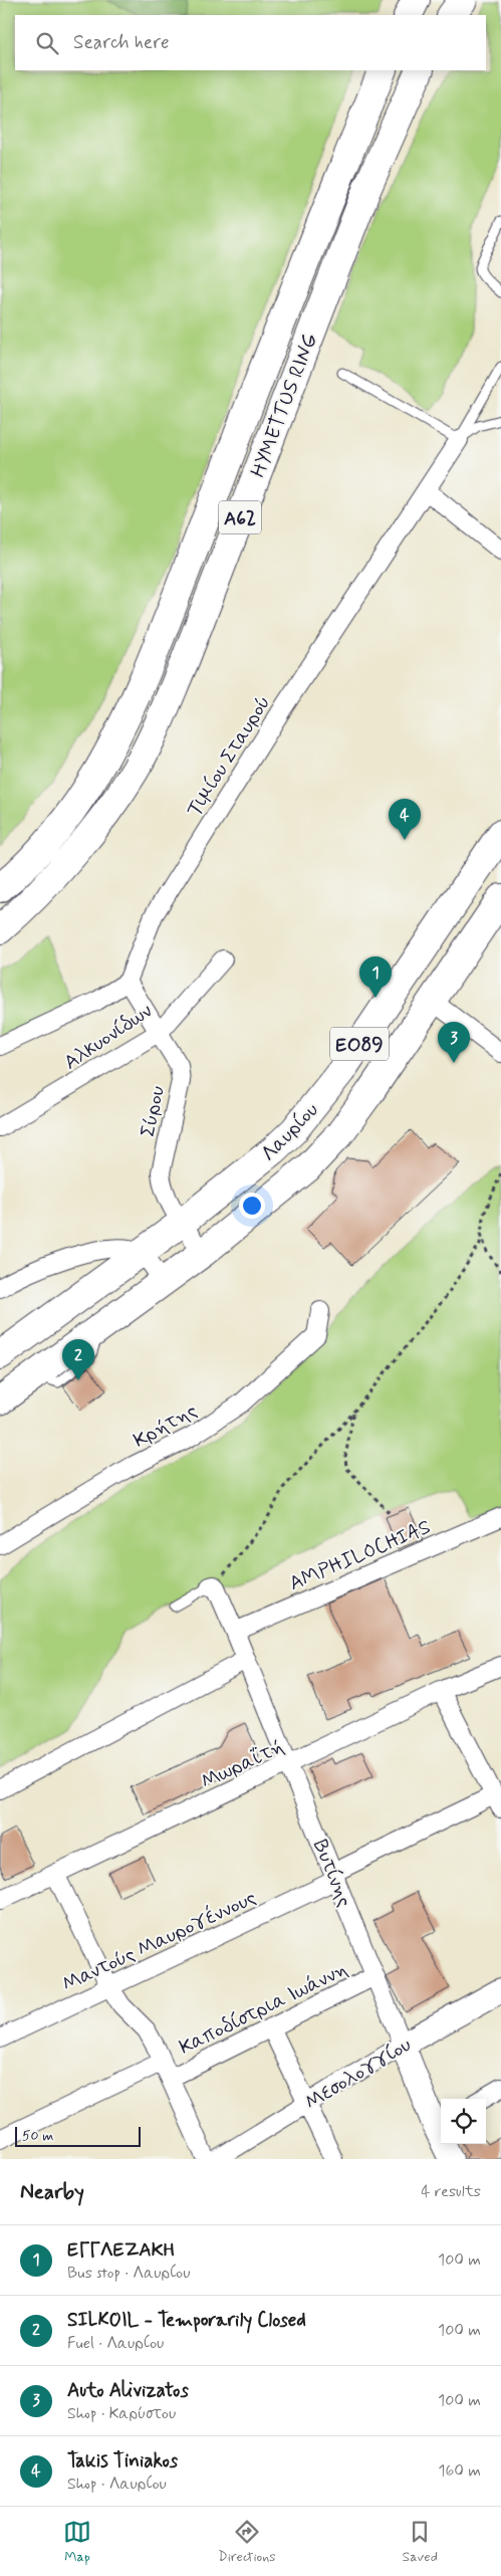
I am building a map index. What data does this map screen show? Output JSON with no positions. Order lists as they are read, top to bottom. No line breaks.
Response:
{"streets":{"main road":["HYMETTUS RING","Α62","ΕΟ89","Λαυρίου"],"street":["Τιμίου Σταυρού","Αλκυονίδων","Σύρου","Κρήτης","AMPHILOCHIAS","Μωραΐτή","Βυτίνης","Μαντούς Μαυρογέννους","Καποδίστρια Ιωάννη","Μεσολογγίου"]},"crossings":[["Τιμίου Σταυρού","Σύρου"],["Αλκυονίδων","Σύρου"],["Σύρου","Λαυρίου"],["AMPHILOCHIAS","Βυτίνης"],["Μωραΐτή","Βυτίνης"],["Βυτίνης","Μαντούς Μαυρογέννους"],["Βυτίνης","Καποδίστρια Ιωάννη"],["Βυτίνης","Μεσολογγίου"]],"scale_bar":"50 m","page":{"search":"Search here","pins":["4","1","3","2"],"scale":"50 m","heading":["Nearby","4 results"],"list":[{"mark":"1","name":"ΕΓΓΛΕΖΑΚΗ","note":"Bus stop · Λαυρίου","value":"100 m"},{"mark":"2","name":"SILKOIL - Temporarily Closed","note":"Fuel · Λαυρίου","value":"100 m"},{"mark":"3","name":"Auto Alivizatos","note":"Shop · Καρύστου","value":"100 m"},{"mark":"4","name":"Takis Tiniakos","note":"Shop · Λαυρίου","value":"160 m"}],"nav":["Map","Directions","Saved"]}}
